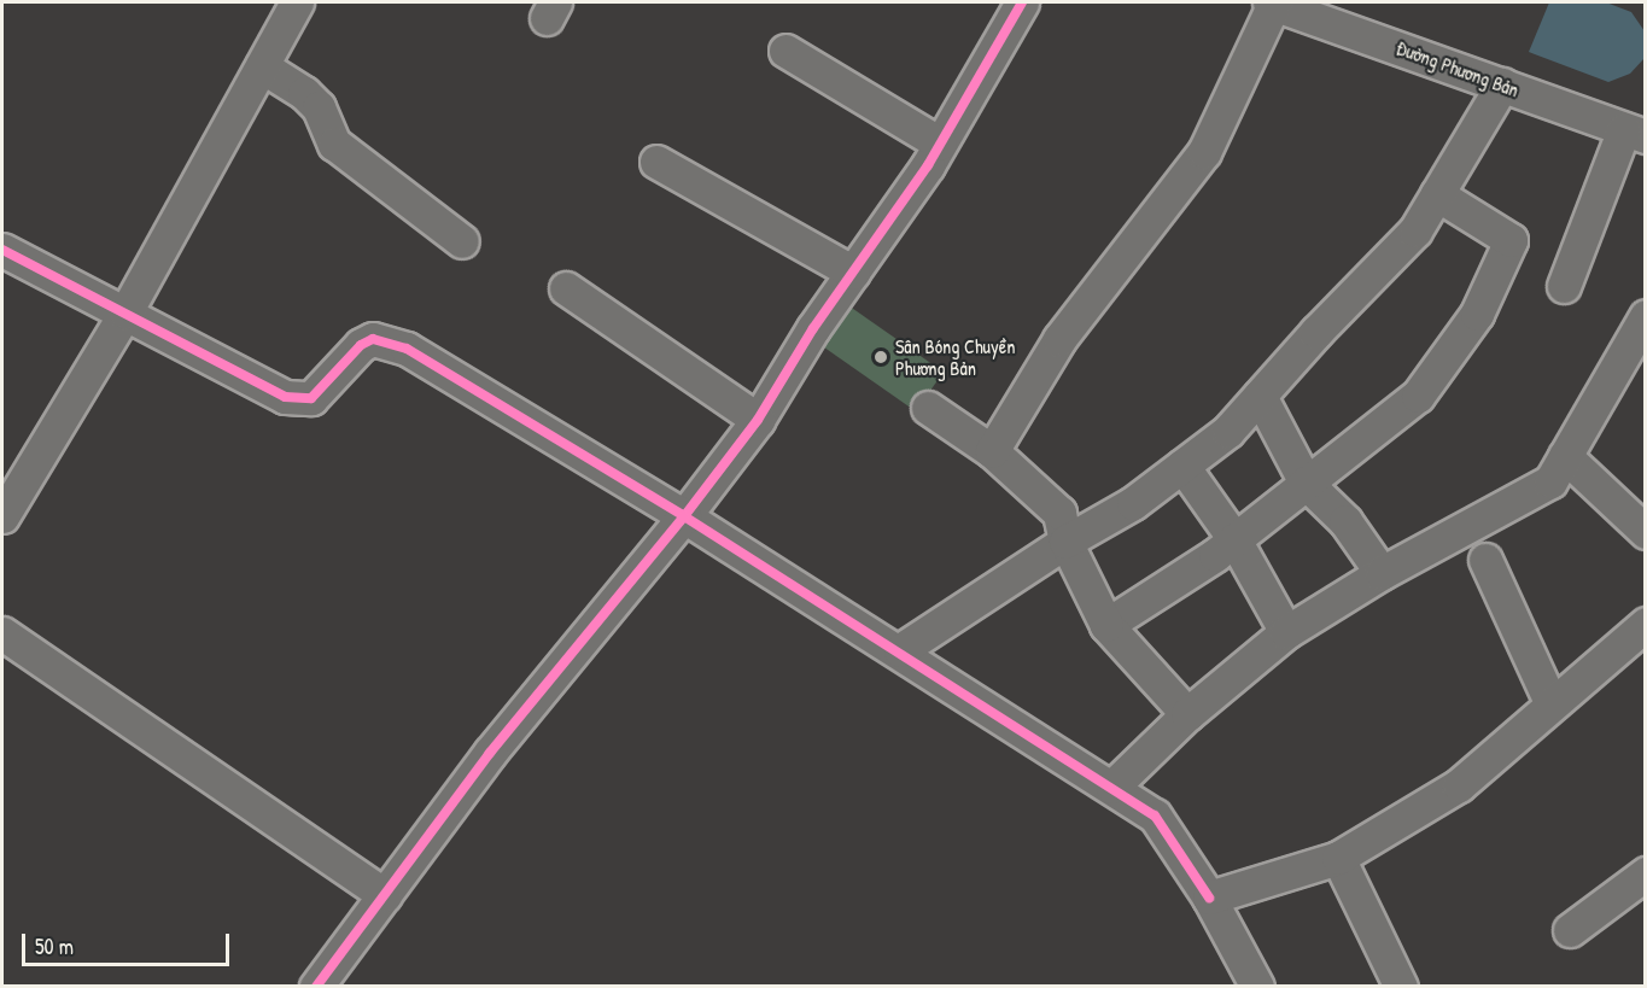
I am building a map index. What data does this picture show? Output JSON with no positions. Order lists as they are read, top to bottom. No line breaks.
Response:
{"streets":{"street":["Đường Phương Bản"]},"places":["Sân Bóng Chuyền Phương Bản"],"scale_bar":"50 m"}
